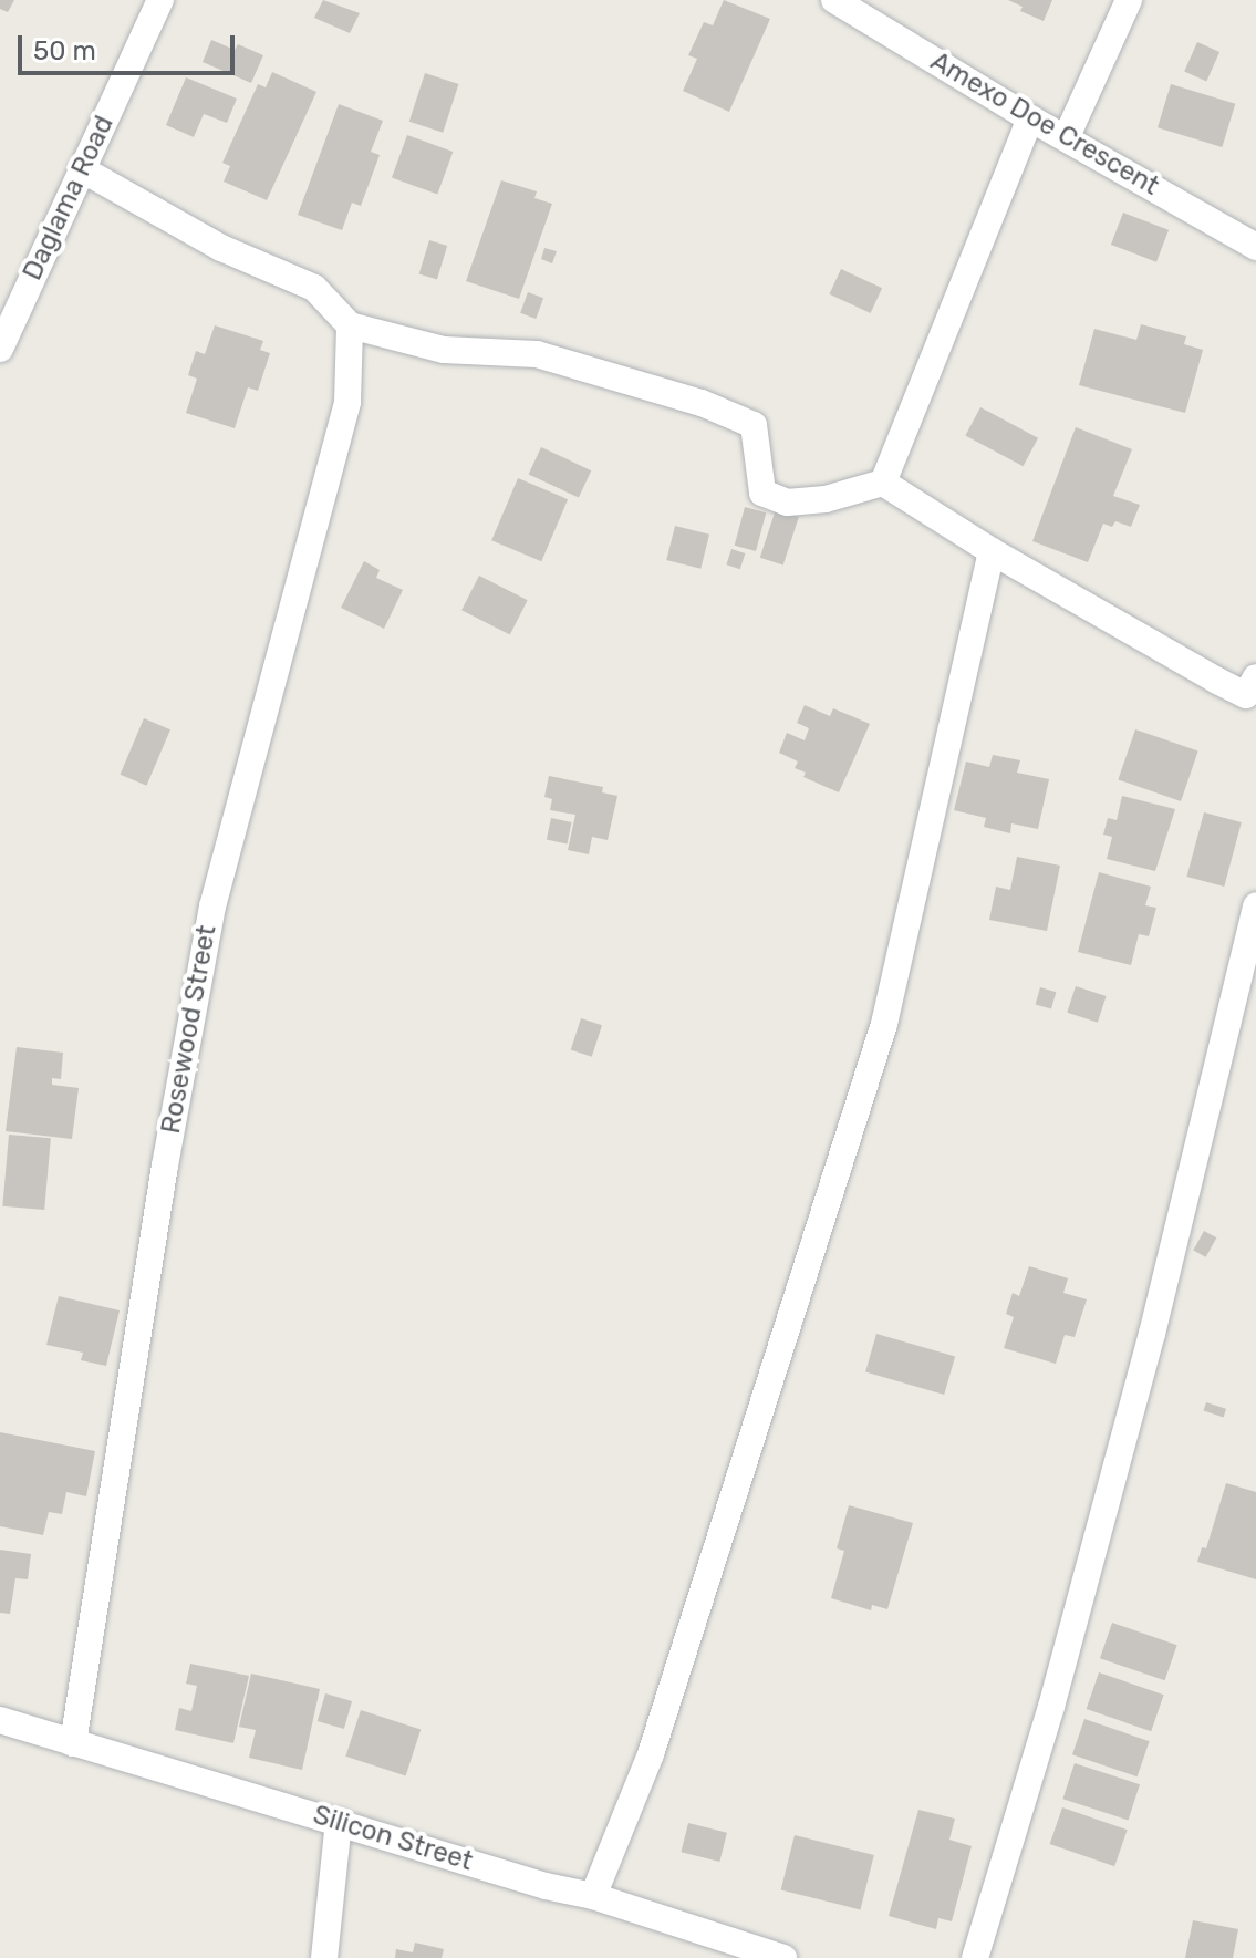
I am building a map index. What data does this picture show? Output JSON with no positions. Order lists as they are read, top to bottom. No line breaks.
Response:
{"streets":{"street":["Amexo Doe Crescent","Daglama Road","Rosewood Street","Silicon Street"]},"crossings":[["Rosewood Street","Silicon Street"]],"scale_bar":"50 m"}
